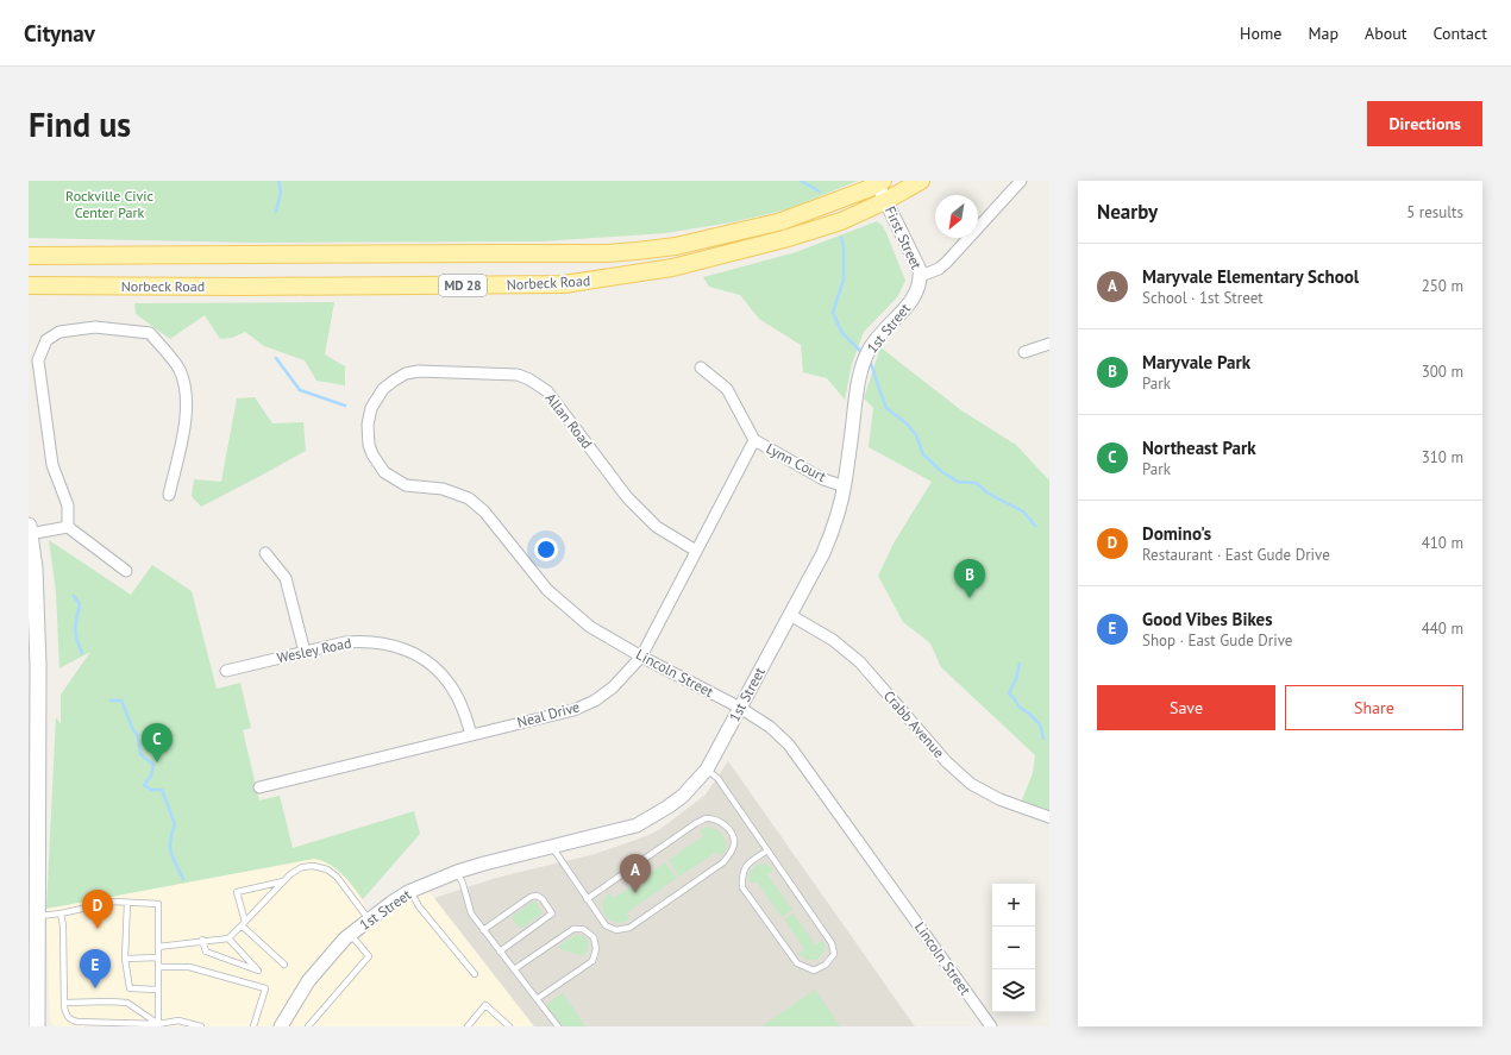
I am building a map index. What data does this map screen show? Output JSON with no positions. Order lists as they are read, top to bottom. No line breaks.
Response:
{"streets":{"main road":["First Street","Norbeck Road","MD 28"],"street":["1st Street","Allan Road","Lynn Court","Wesley Road","Lincoln Street","Neal Drive","Crabb Avenue"]},"crossings":[["First Street","Norbeck Road"],["First Street","1st Street"],["1st Street","Lynn Court"],["1st Street","Lincoln Street"],["1st Street","Crabb Avenue"],["Allan Road","Lincoln Street"],["Allan Road","Neal Drive"],["Lynn Court","Neal Drive"],["Wesley Road","Neal Drive"],["Lincoln Street","Neal Drive"]],"parks":["Rockville Civic Center Park"],"north":"bottom left","page":{"header":"Citynav","nav":["Home","Map","About","Contact"],"buttons":["Directions",["Save","Share"]],"title":"Find us","heading":["Nearby","5 results"],"list":[{"mark":"A","name":"Maryvale Elementary School","note":"School · 1st Street","value":"250 m"},{"mark":"B","name":"Maryvale Park","note":"Park","value":"300 m"},{"mark":"C","name":"Northeast Park","note":"Park","value":"310 m"},{"mark":"D","name":"Domino's","note":"Restaurant · East Gude Drive","value":"410 m"},{"mark":"E","name":"Good Vibes Bikes","note":"Shop · East Gude Drive","value":"440 m"}],"pins":["B","C","A","D","E"],"map_buttons":["+","−"]}}
